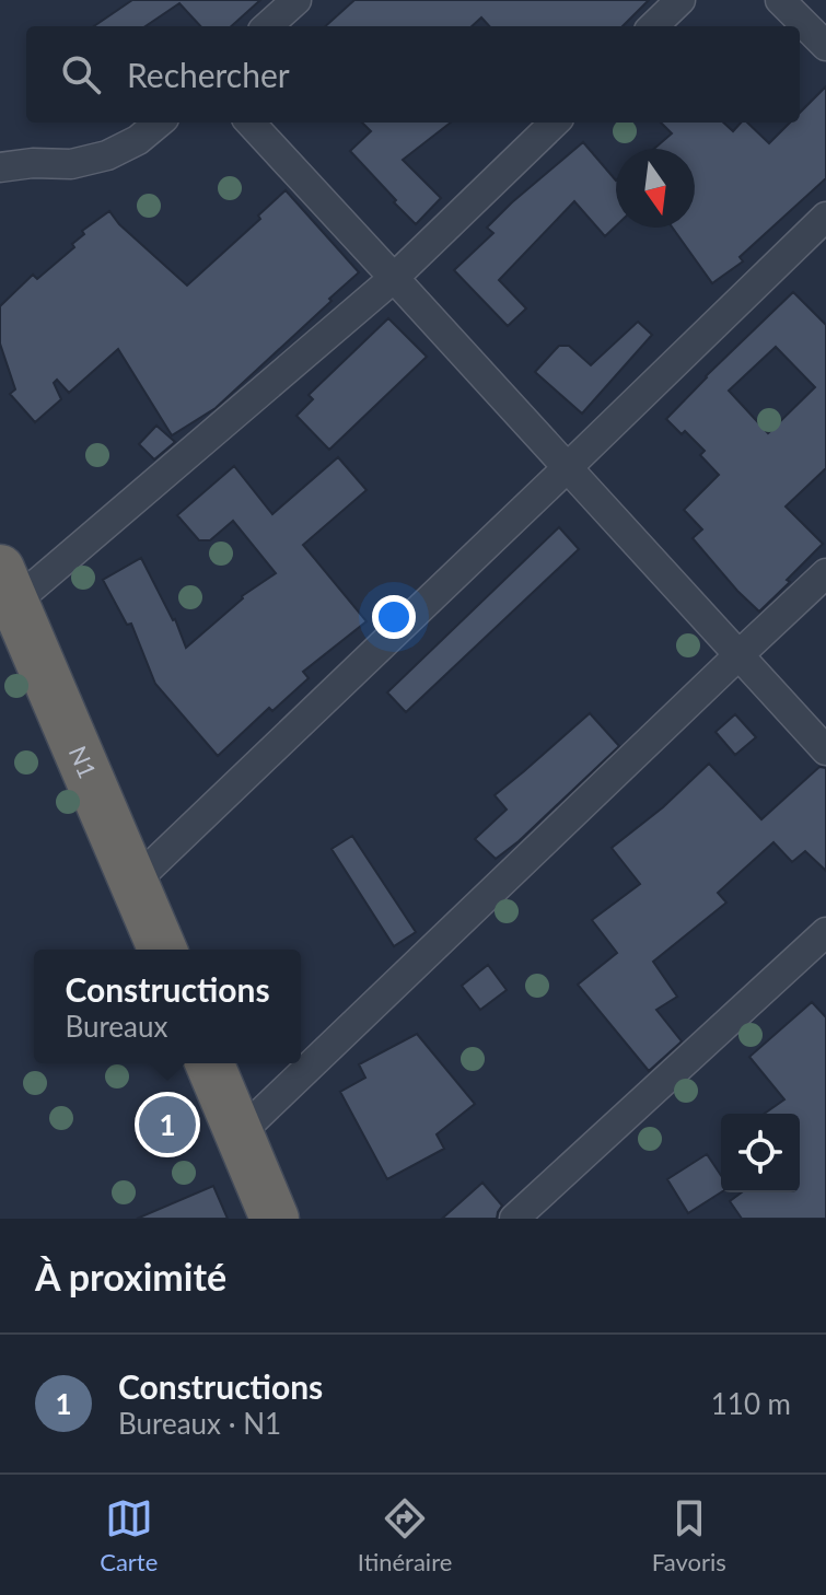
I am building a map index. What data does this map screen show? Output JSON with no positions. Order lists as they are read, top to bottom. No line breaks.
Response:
{"streets":{"highway":["N1"]},"north":"bottom","page":{"search":"Rechercher","popup":["Constructions","Bureaux"],"pins":"1","heading":"À proximité","list":[{"mark":"1","name":"Constructions","note":"Bureaux · N1","value":"110 m"}],"nav":["Carte","Itinéraire","Favoris"]}}
